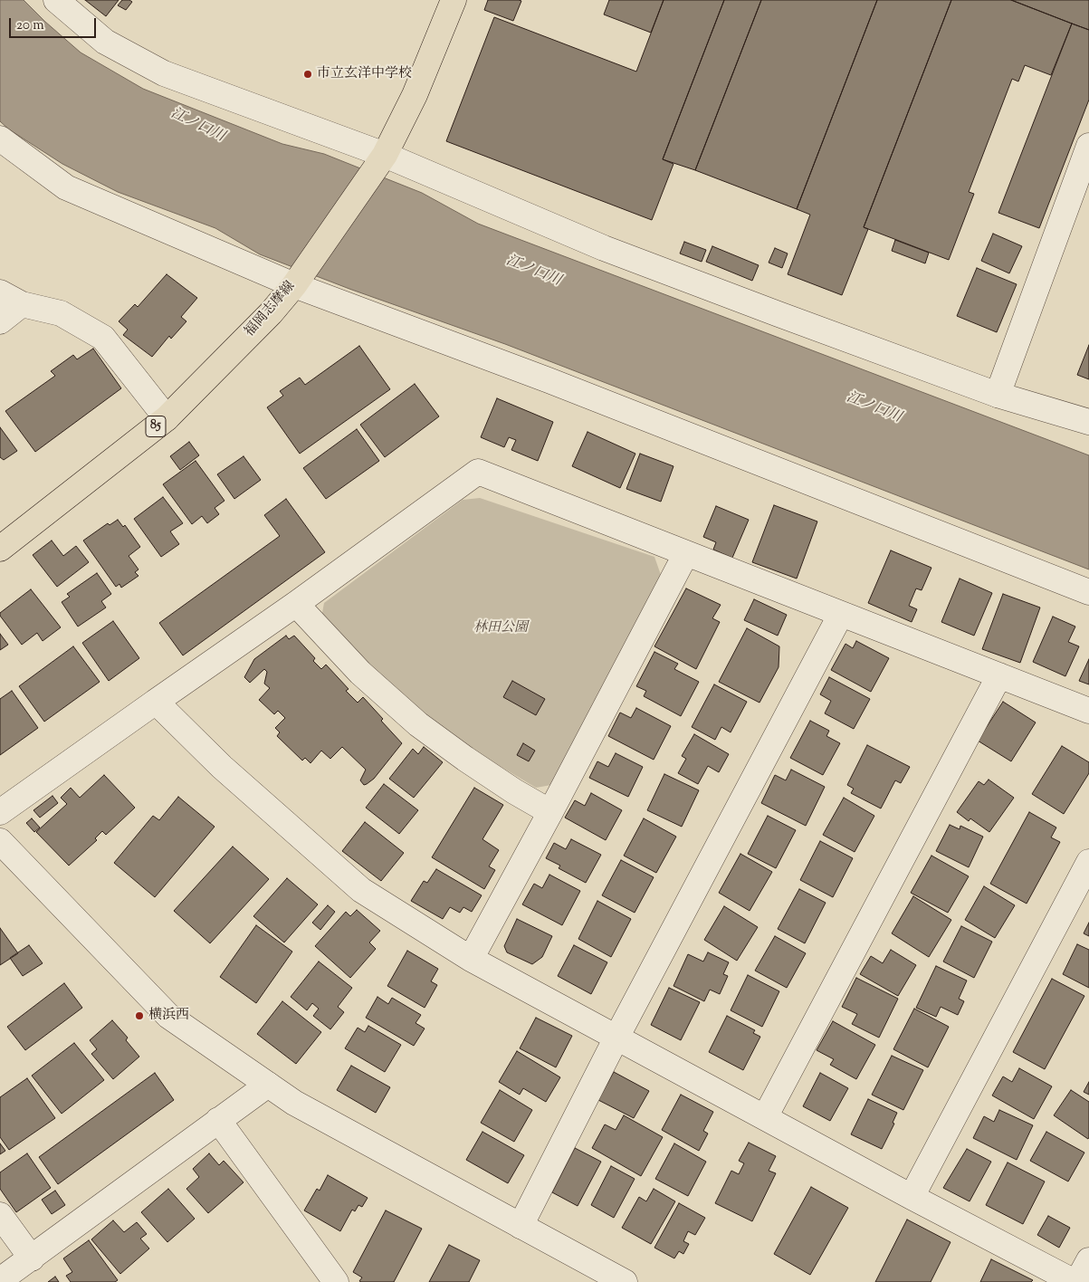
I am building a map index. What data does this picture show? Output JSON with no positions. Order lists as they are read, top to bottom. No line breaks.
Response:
{"streets":{"main road":["福岡志摩線","85"]},"water":["江ノ口川"],"parks":["林田公園"],"places":["市立玄洋中学校","横浜西"],"scale_bar":"20 m"}
